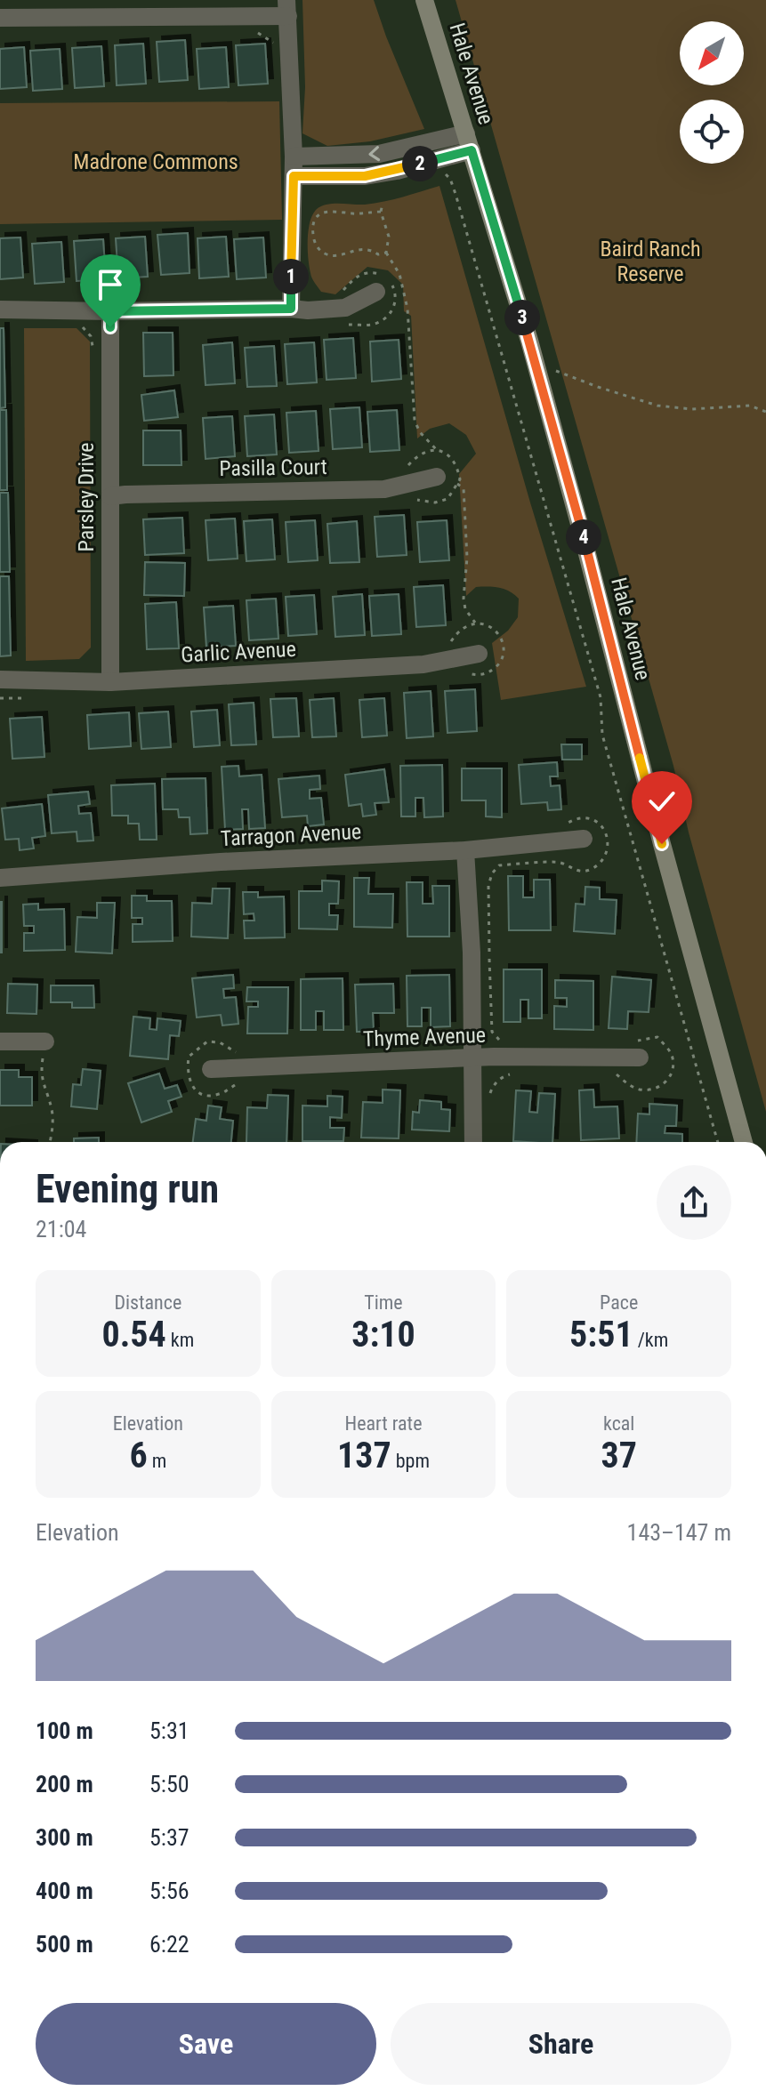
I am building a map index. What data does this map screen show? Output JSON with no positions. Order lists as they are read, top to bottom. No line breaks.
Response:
{"streets":{"main road":["Hale Avenue"],"street":["Pasilla Court","Parsley Drive","Garlic Avenue","Tarragon Avenue","Thyme Avenue"]},"crossings":[["Pasilla Court","Parsley Drive"],["Parsley Drive","Garlic Avenue"]],"parks":["Madrone Commons","Baird Ranch Reserve"],"north":"bottom left","page":{"pins":["2","1","3","4"],"heading":["Evening run","21:04"],"stats":[["Distance","0.54 km"],["Time","3:10"],["Pace","5:51 /km"],["Elevation","6 m"],["Heart rate","137 bpm"],["kcal","37"]],"chart":["Elevation","143–147 m"],"list":[{"name":"100 m","note":"5:31"},{"name":"200 m","note":"5:50"},{"name":"300 m","note":"5:37"},{"name":"400 m","note":"5:56"},{"name":"500 m","note":"6:22"}],"buttons":["Save","Share"]}}
